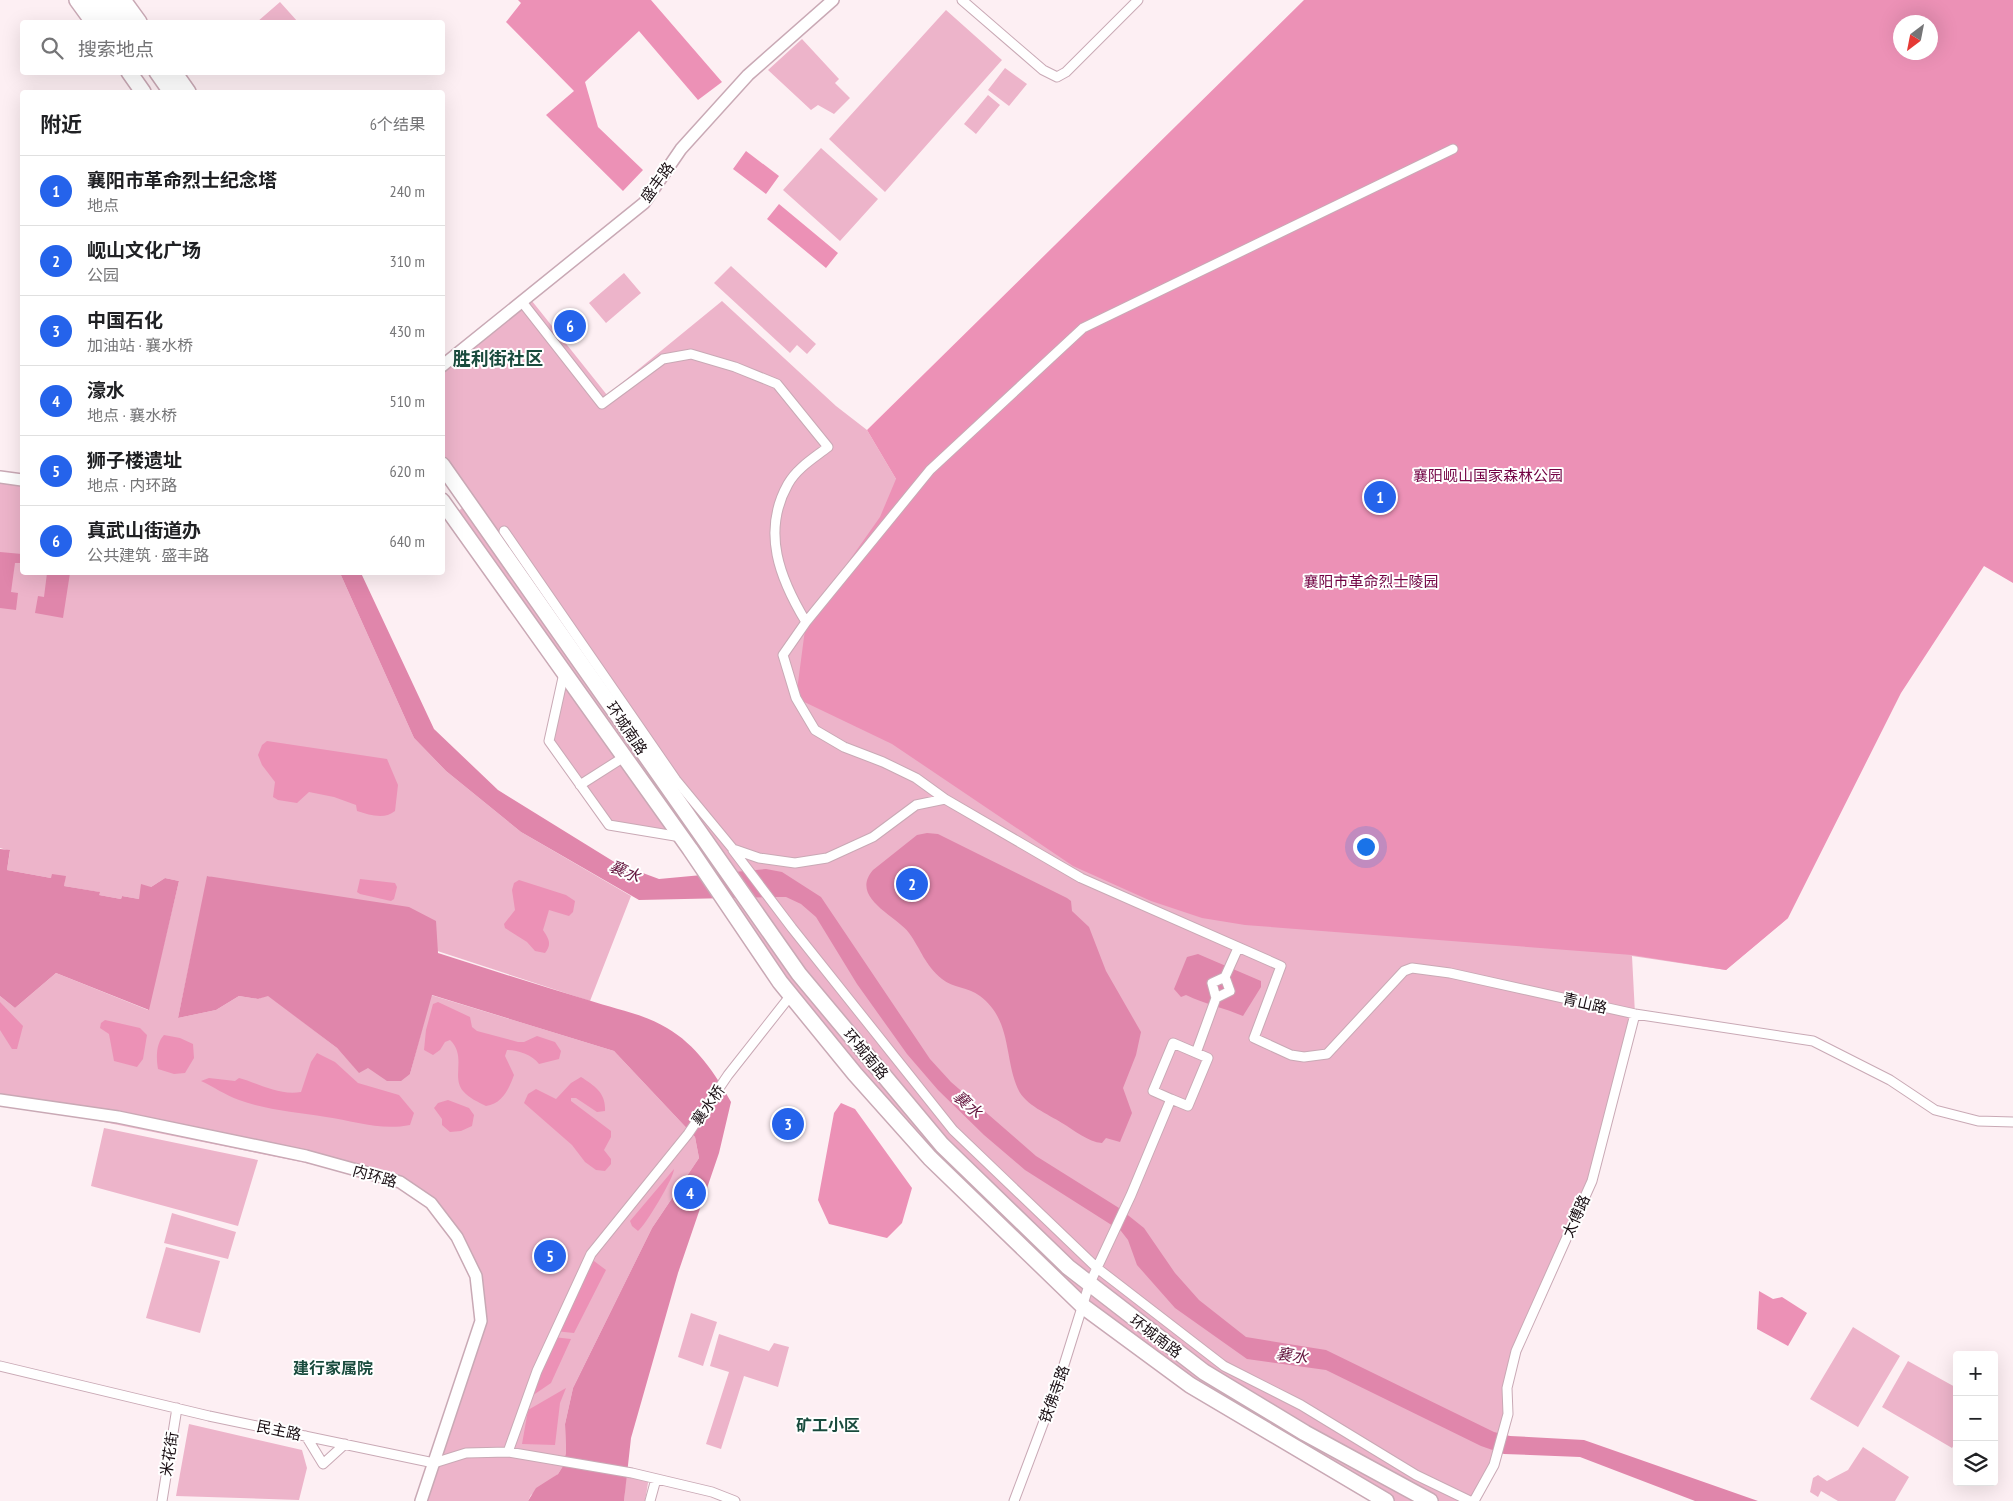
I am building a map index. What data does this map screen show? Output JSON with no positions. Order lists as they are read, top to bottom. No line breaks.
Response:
{"streets":{"highway":["环城南路"],"street":["盛丰路","青山路","襄水桥","内环路","太傅路","铁佛寺路","民主路","米花街"]},"crossings":[["环城南路","襄水桥"],["环城南路","铁佛寺路"],["青山路","太傅路"],["襄水桥","民主路"],["内环路","民主路"],["民主路","米花街"]],"districts":["胜利街社区","建行家属院","矿工小区"],"water":["襄水"],"parks":["襄阳岘山国家森林公园","襄阳市革命烈士陵园"],"north":"bottom left","page":{"search":"搜索地点","heading":["附近","6个结果"],"list":[{"mark":"1","name":"襄阳市革命烈士纪念塔","note":"地点","value":"240 m"},{"mark":"2","name":"岘山文化广场","note":"公园","value":"310 m"},{"mark":"3","name":"中国石化","note":"加油站 · 襄水桥","value":"430 m"},{"mark":"4","name":"濠水","note":"地点 · 襄水桥","value":"510 m"},{"mark":"5","name":"狮子楼遗址","note":"地点 · 内环路","value":"620 m"},{"mark":"6","name":"真武山街道办","note":"公共建筑 · 盛丰路","value":"640 m"}],"pins":["6","1","2","3","4","5"],"map_buttons":["+","−"]}}
